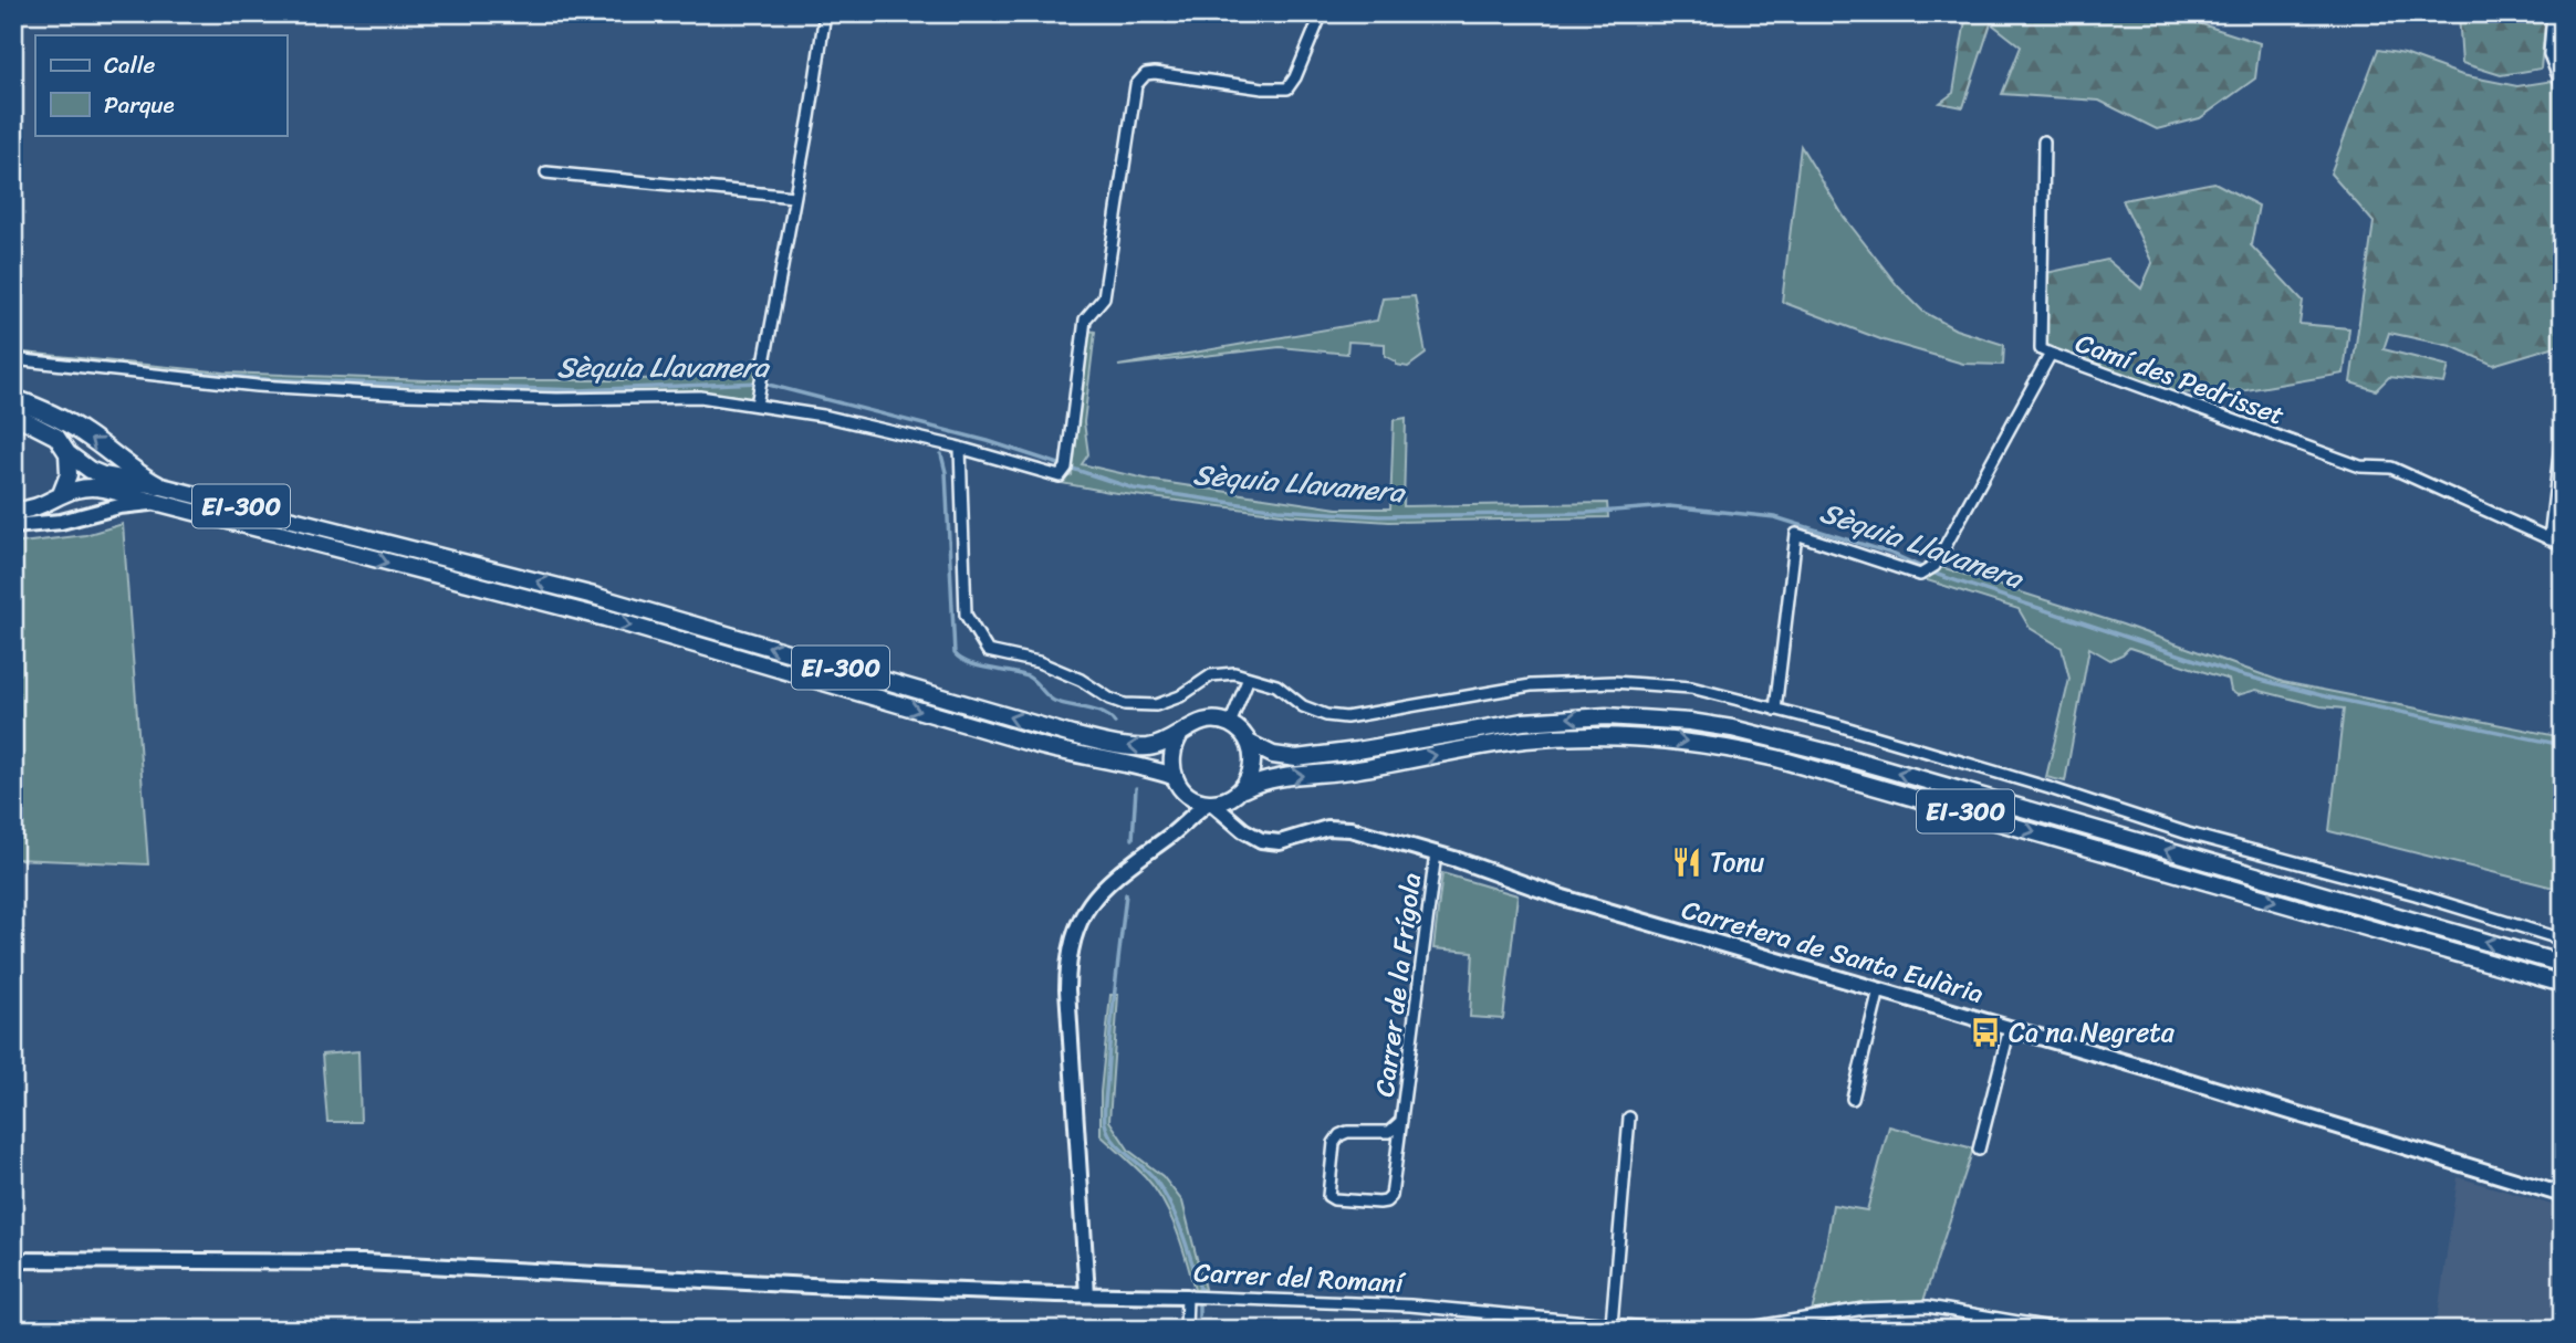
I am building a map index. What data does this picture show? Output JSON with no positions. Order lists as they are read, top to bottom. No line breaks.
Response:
{"streets":{"highway":["EI-300"],"street":["Camí des Pedrisset","Carretera de Santa Eulària","Carrer de la Frígola","Carrer del Romaní"]},"crossings":[["EI-300","Carretera de Santa Eulària"],["Carretera de Santa Eulària","Carrer de la Frígola"]],"water":["Sèquia Llavanera"],"places":{"restaurant":["Tonu"],"bus stop":["Ca na Negreta"]},"legend":["Calle","Parque"]}
